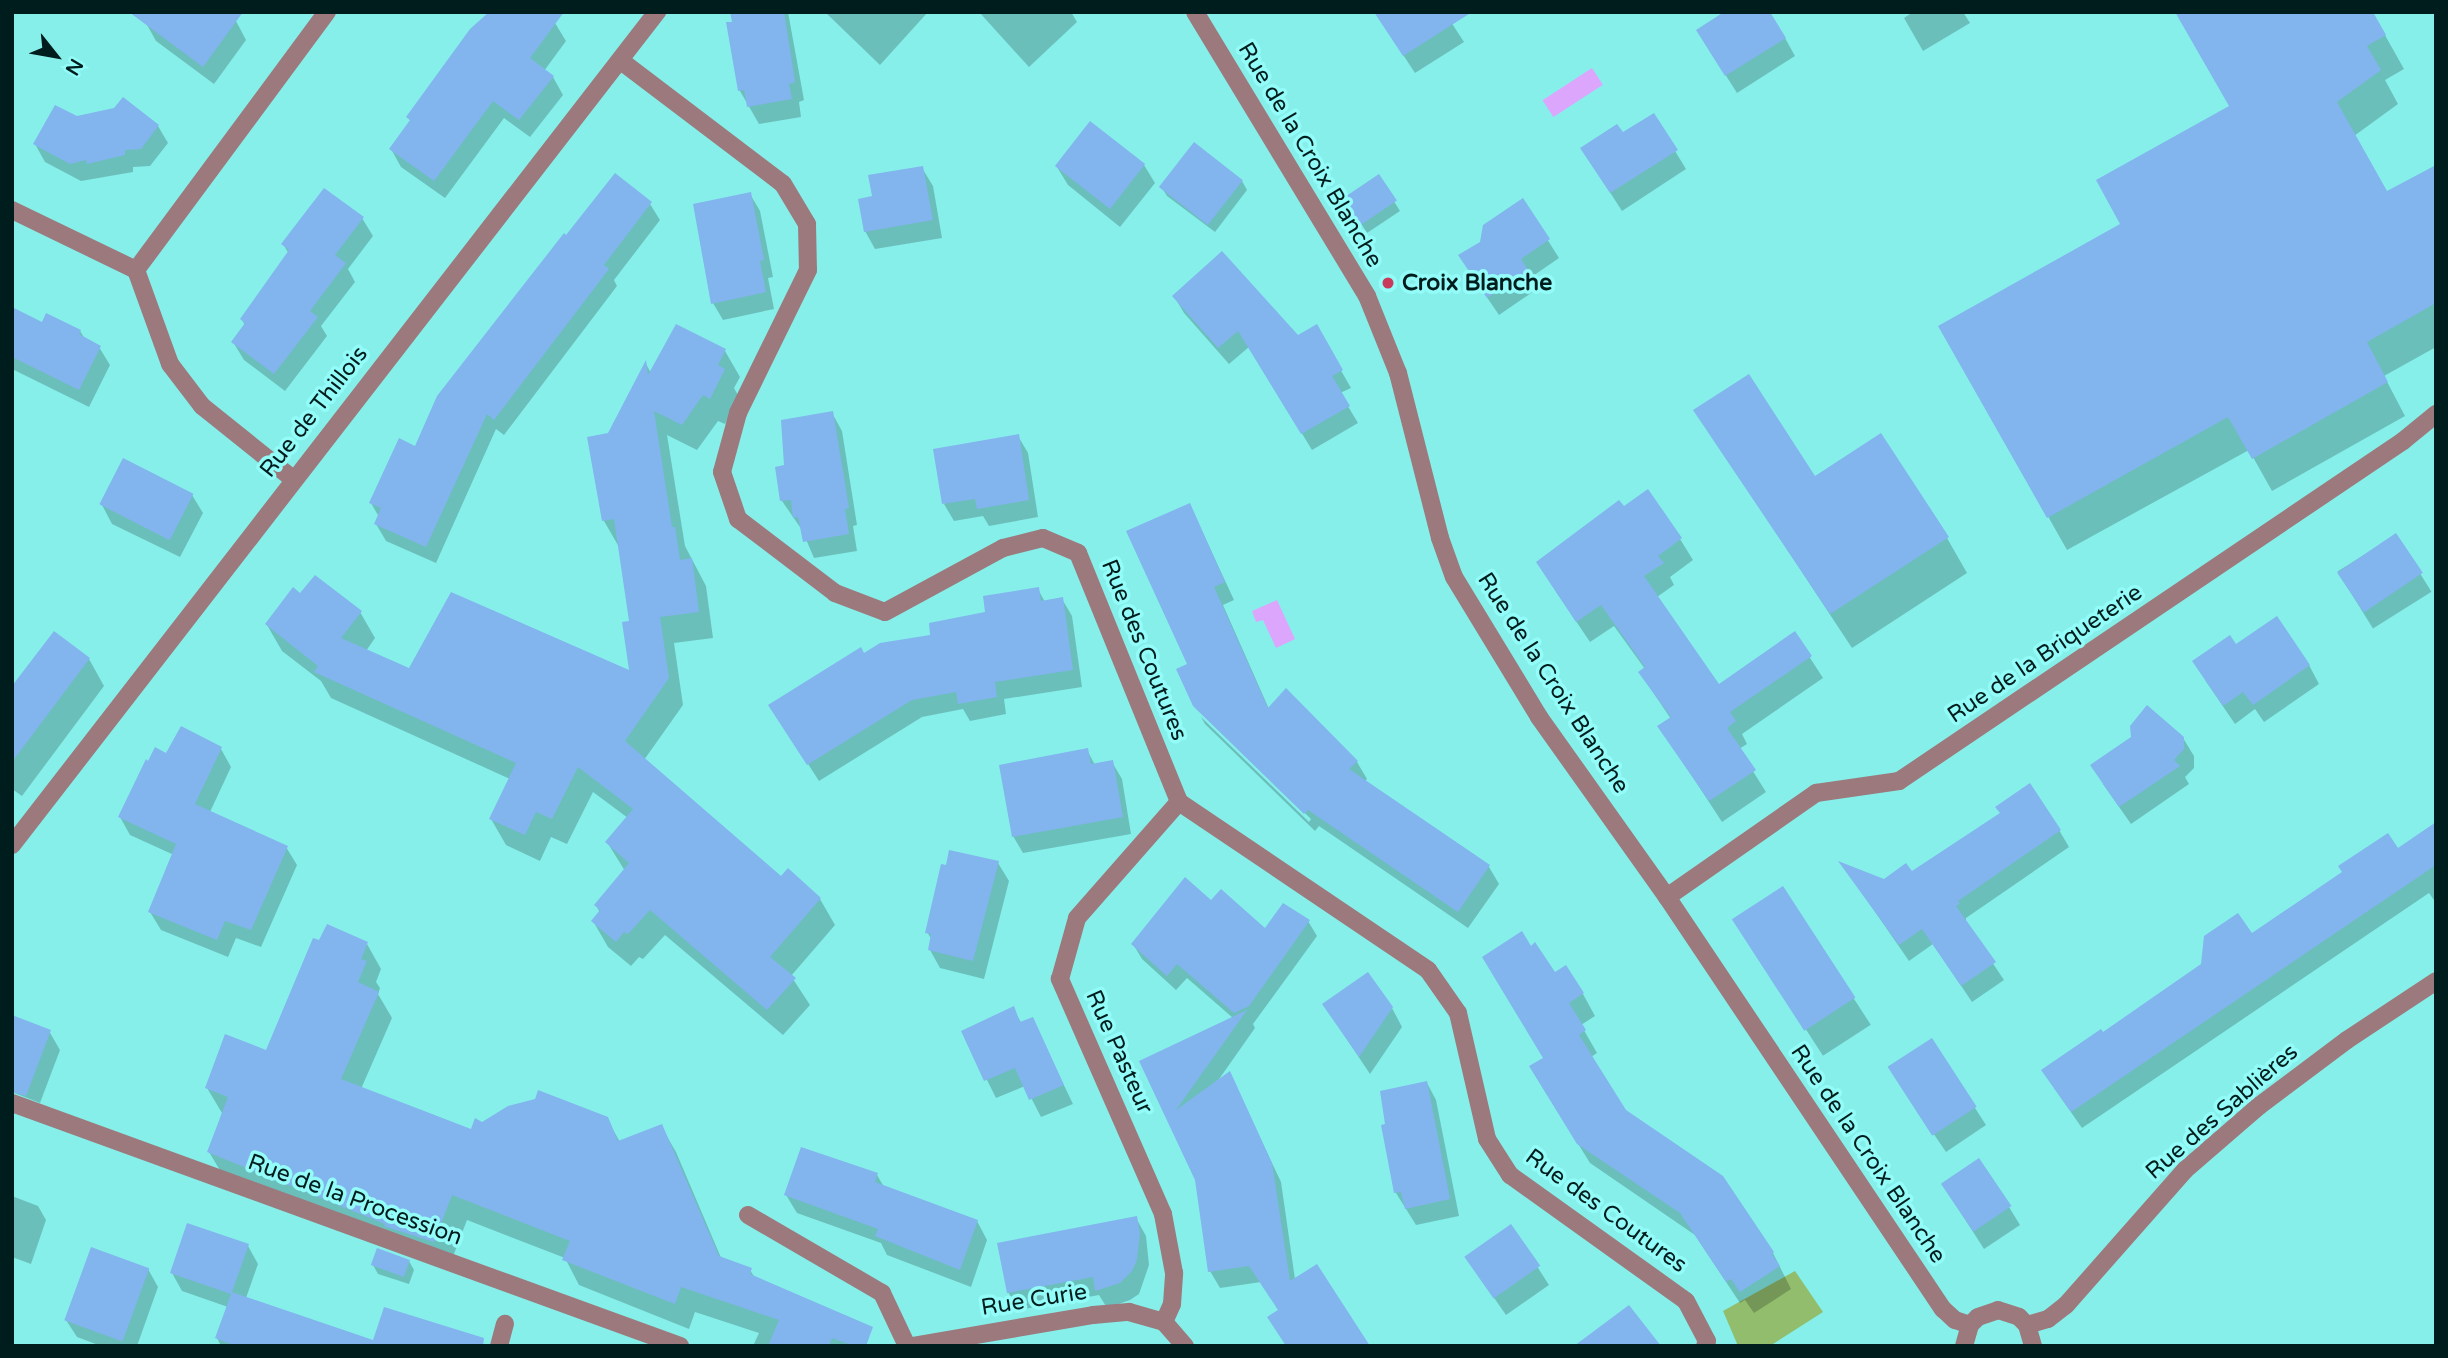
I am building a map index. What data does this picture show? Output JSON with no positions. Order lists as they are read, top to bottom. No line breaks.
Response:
{"streets":{"street":["Rue de la Croix Blanche","Rue de Thillois","Rue des Coutures","Rue de la Briqueterie","Rue Pasteur","Rue des Sablières","Rue de la Procession","Rue Curie"]},"crossings":[["Rue de la Croix Blanche","Rue de la Briqueterie"],["Rue de Thillois","Rue des Coutures"],["Rue des Coutures","Rue Pasteur"],["Rue Pasteur","Rue Curie"]],"places":["Croix Blanche"],"north":"bottom right"}
